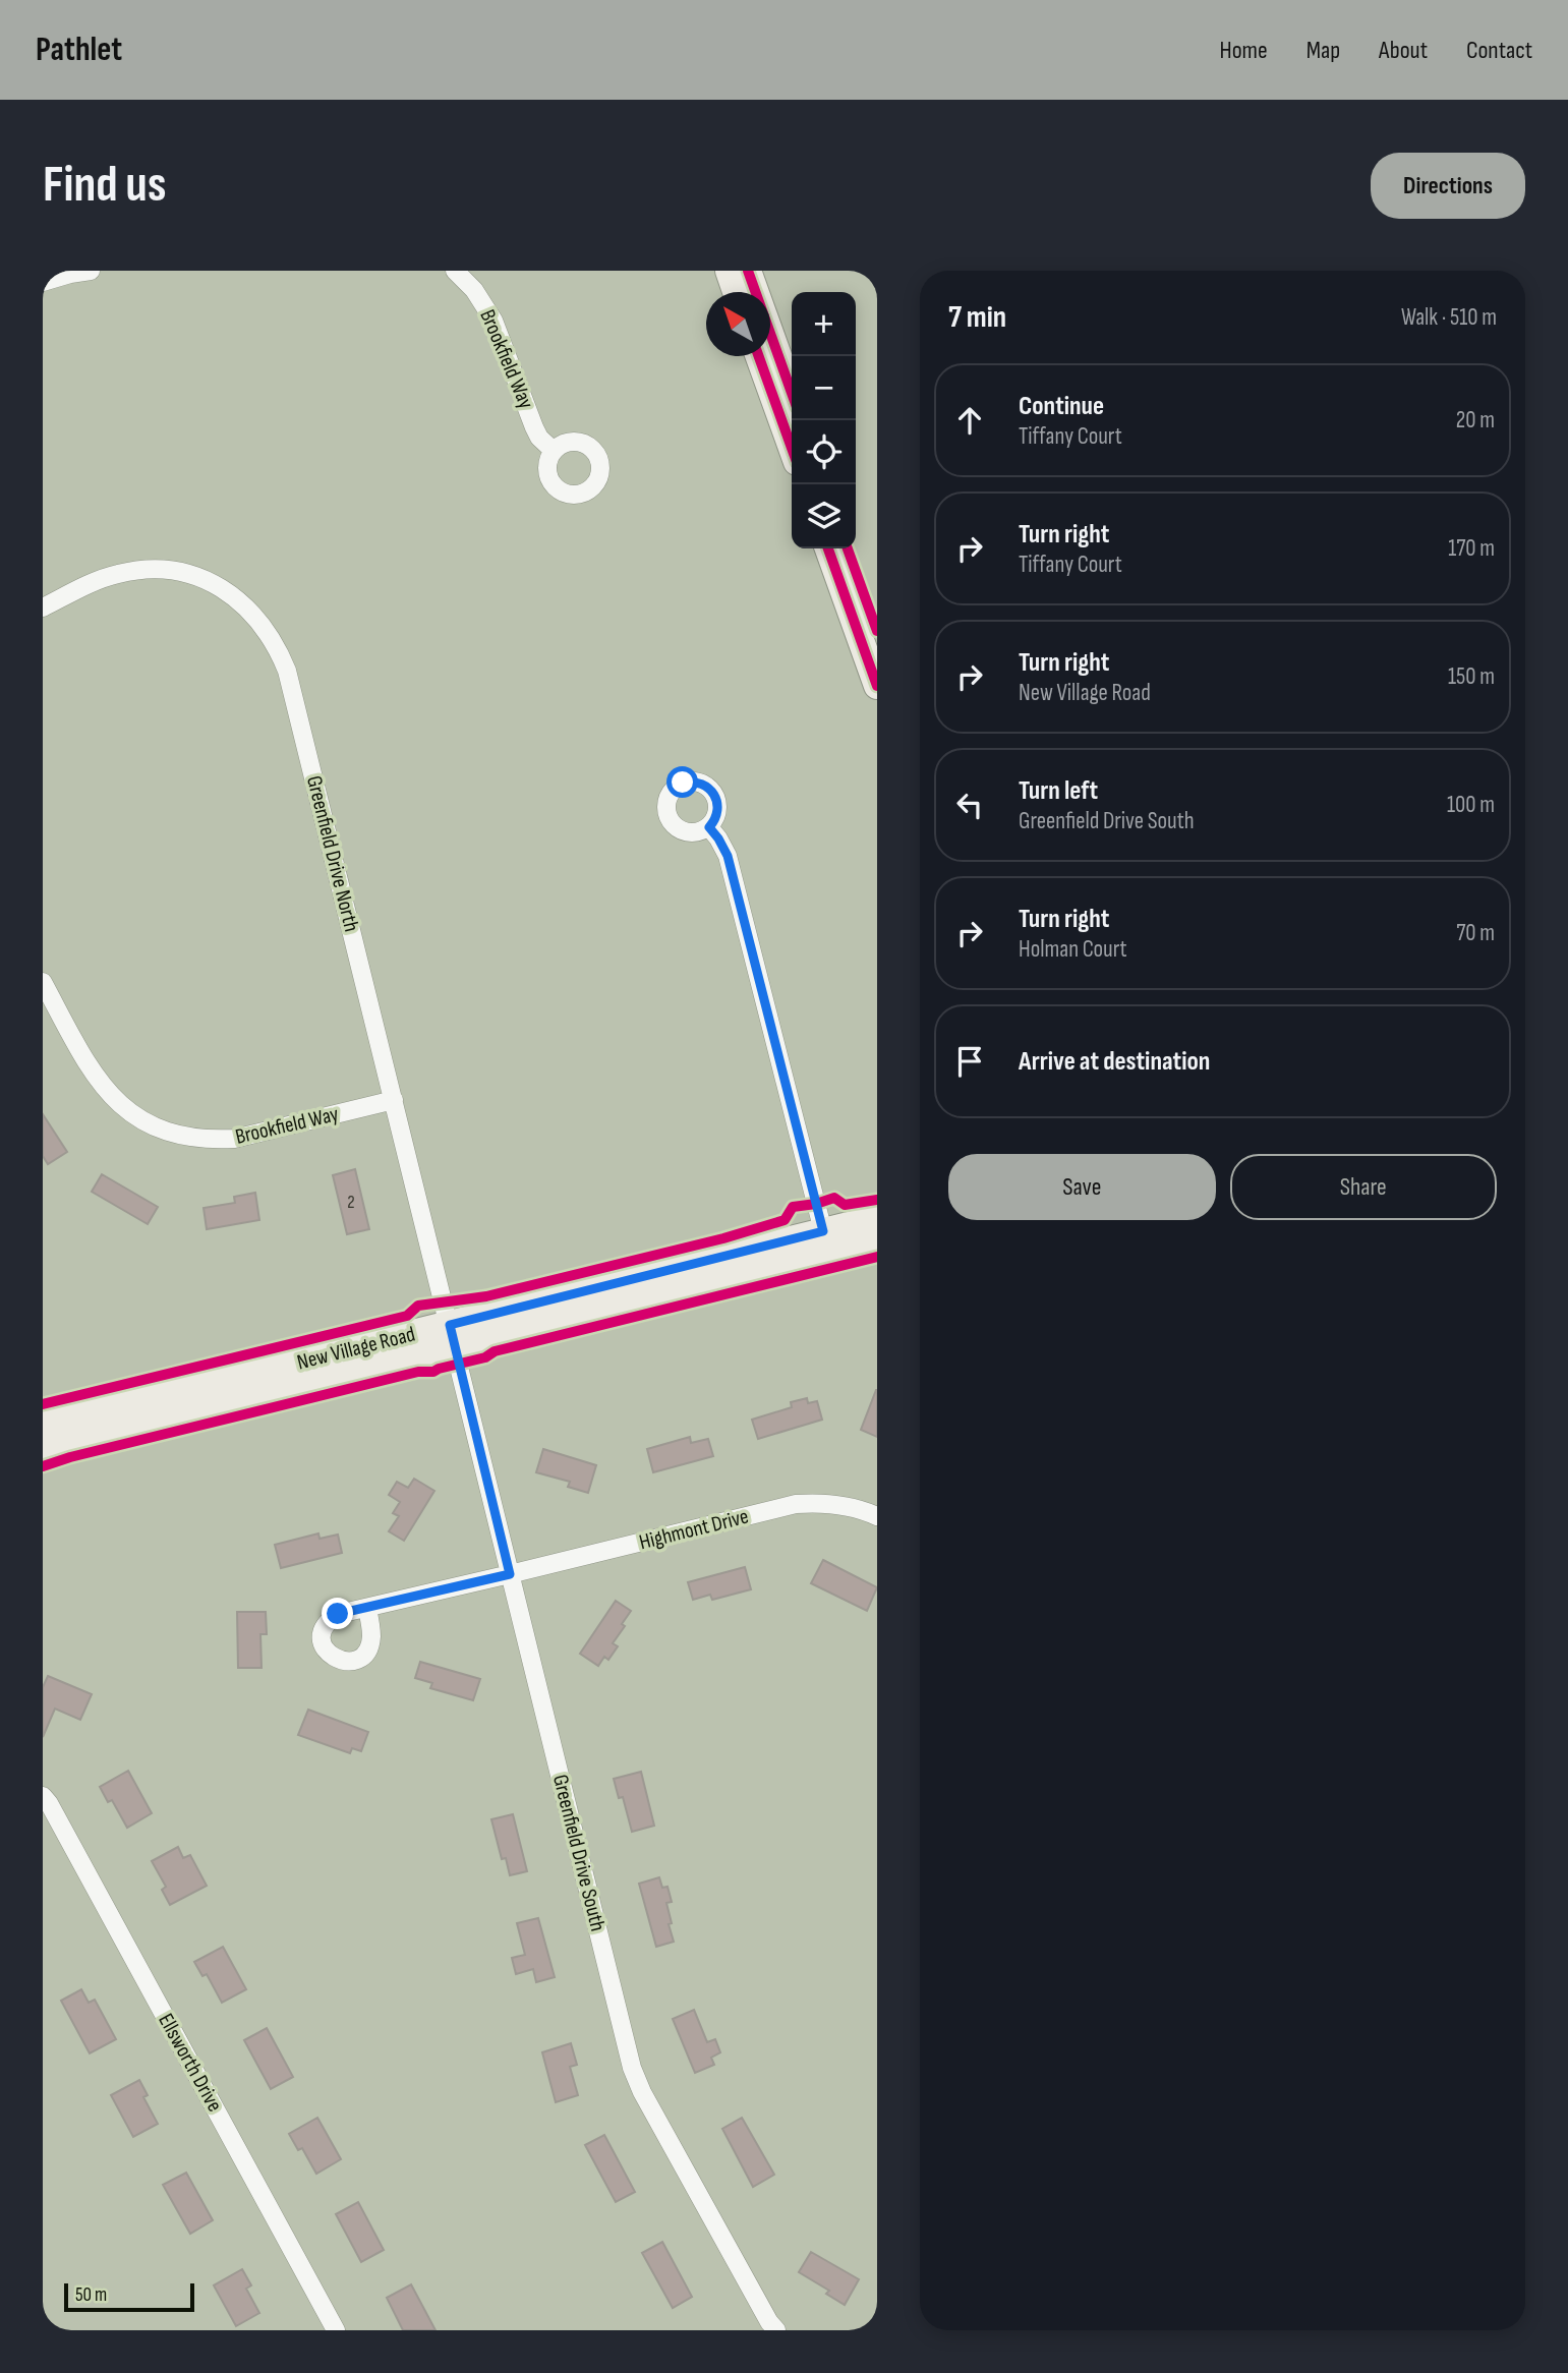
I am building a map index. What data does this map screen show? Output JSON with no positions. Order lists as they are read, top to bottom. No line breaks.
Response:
{"streets":{"main road":["New Village Road"],"street":["Brookfield Way","Greenfield Drive North","Highmont Drive","Greenfield Drive South","Ellsworth Drive"]},"crossings":[["Brookfield Way","Greenfield Drive North"],["Greenfield Drive North","New Village Road"],["Greenfield Drive North","Greenfield Drive South"],["New Village Road","Greenfield Drive South"],["Highmont Drive","Greenfield Drive South"]],"house_numbers":["2"],"scale_bar":"50 m","north":"top left","page":{"header":"Pathlet","nav":["Home","Map","About","Contact"],"buttons":["Directions",["Save","Share"]],"title":"Find us","heading":["7 min","Walk · 510 m"],"map_buttons":["+","−"],"list":[["Continue","Tiffany Court","20 m"],["Turn right","Tiffany Court","170 m"],["Turn right","New Village Road","150 m"],["Turn left","Greenfield Drive South","100 m"],["Turn right","Holman Court","70 m"],"Arrive at destination"],"scale":"50 m"}}
